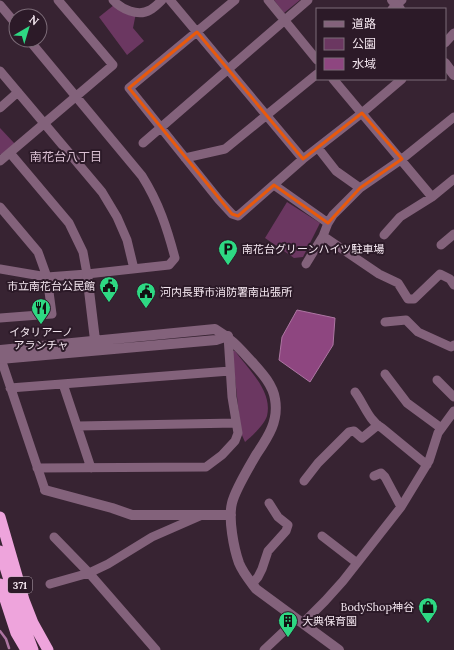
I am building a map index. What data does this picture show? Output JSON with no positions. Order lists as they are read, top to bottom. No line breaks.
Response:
{"streets":{"highway":["371"]},"districts":["南花台八丁目"],"places":{"parking":["南花台グリーンハイツ駐車場"],"public building":["市立南花台公民館","河内長野市消防署南出張所"],"restaurant":["イタリアーノ アランチャ"],"shop":["BodyShop神谷"],"building":["大典保育園"]},"legend":["道路","公園","水域"],"north":"top right"}
